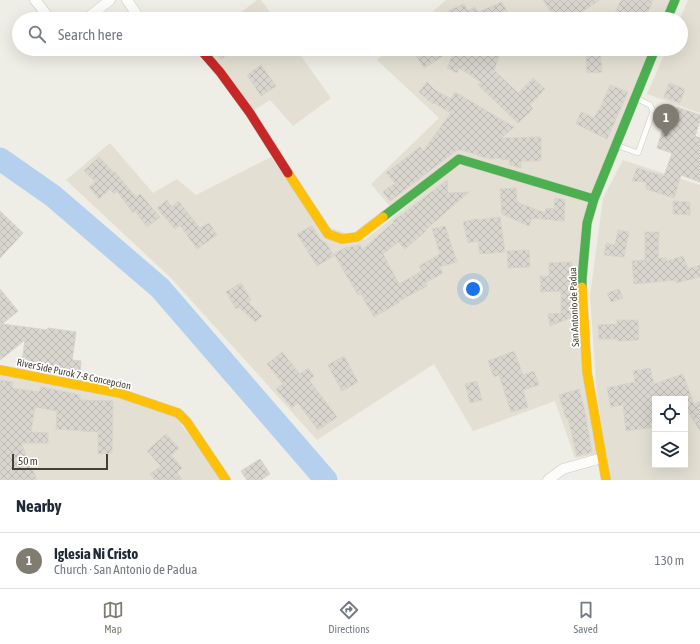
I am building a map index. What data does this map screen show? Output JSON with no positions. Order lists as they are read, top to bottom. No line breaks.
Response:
{"streets":{"street":["San Antonio de Padua","River Side Purok 7-8 Concepcion"]},"scale_bar":"50 m","page":{"search":"Search here","pins":"1","scale":"50 m","heading":"Nearby","list":[{"mark":"1","name":"Iglesia Ni Cristo","note":"Church · San Antonio de Padua","value":"130 m"}],"nav":["Map","Directions","Saved"]}}
